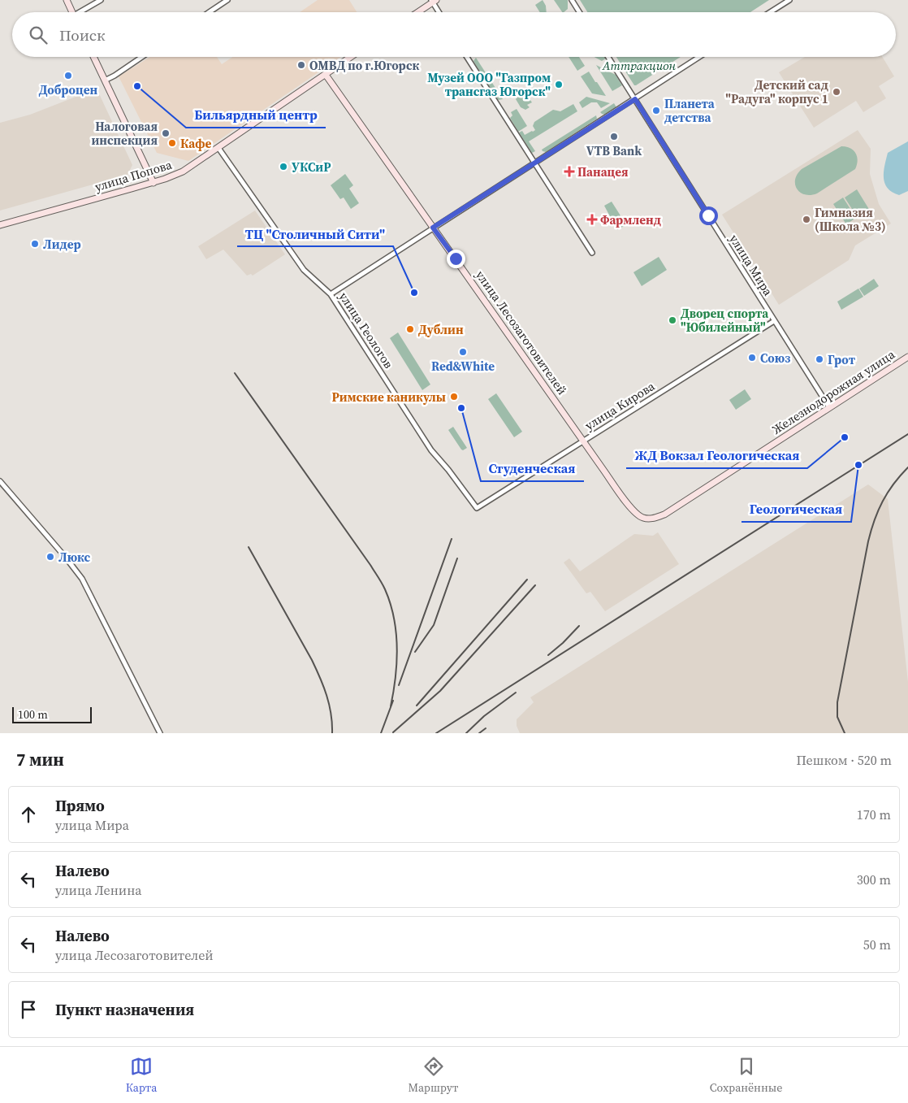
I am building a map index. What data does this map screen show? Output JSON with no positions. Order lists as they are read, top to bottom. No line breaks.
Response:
{"streets":{"main road":["улица Попова","улица Лесозаготовителей","Железнодорожная улица"],"street":["улица Мира","улица Геологов","улица Кирова"]},"crossings":[["улица Попова","улица Геологов"],["улица Попова","улица Лесозаготовителей"],["улица Мира","Железнодорожная улица"],["улица Мира","улица Кирова"],["улица Геологов","улица Кирова"],["улица Лесозаготовителей","Железнодорожная улица"],["улица Лесозаготовителей","улица Кирова"]],"parks":["Аттракцион"],"places":{"other":["ОМВД по г.Югорск","Доброцен","Музей ООО \"Газпром трансгаз Югорск\"","Бильярдный центр","Детский сад \"Радуга\" корпус 1","Планета детства","Налоговая инспекция","VTB Bank","Кафе","УКСиР","Гимназия (Школа №3)","Лидер","ТЦ \"Столичный Сити\"","Дворец спорта \"Юбилейный\"","Дублин","Red&White","Союз","Грот","Римские каникулы","Студенческая","ЖД Вокзал Геологическая","Геологическая","Люкс"],"health":["Панацея","Фармленд"]},"scale_bar":"100 m","page":{"search":"Поиск","scale":"100 m","heading":["7 мин","Пешком · 520 m"],"list":[["Прямо","улица Мира","170 m"],["Налево","улица Ленина","300 m"],["Налево","улица Лесозаготовителей","50 m"],"Пункт назначения"],"nav":["Карта","Маршрут","Сохранённые"]}}
